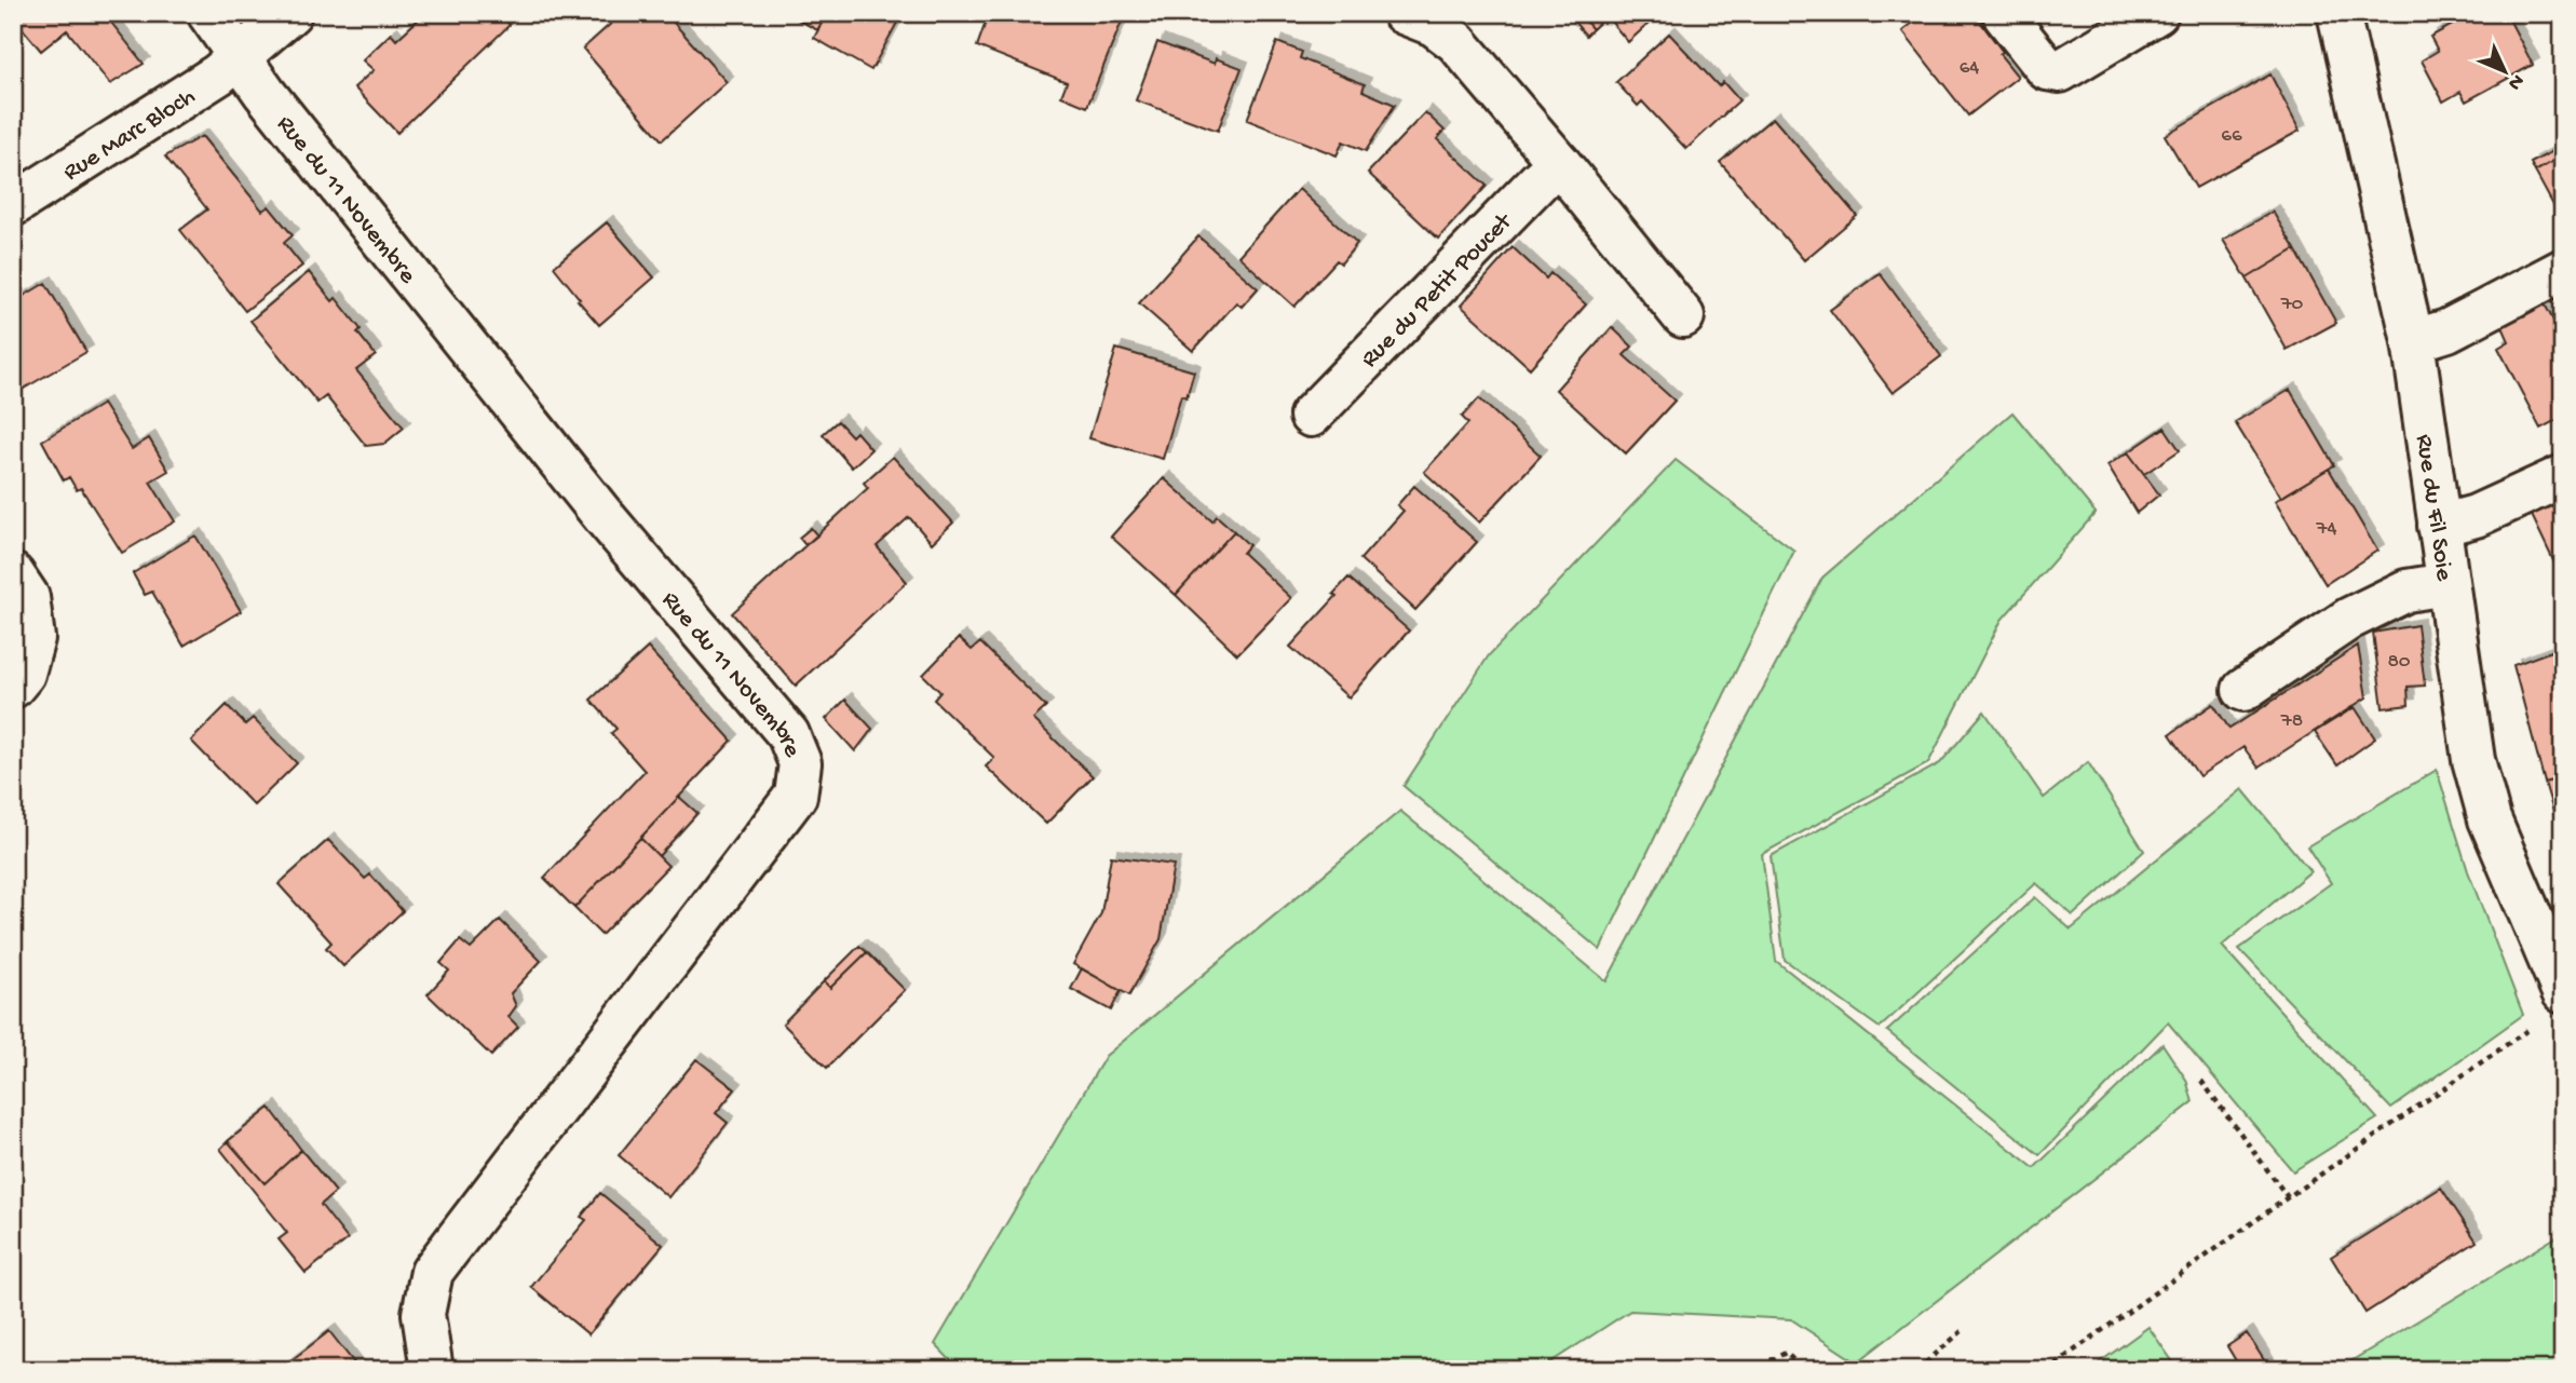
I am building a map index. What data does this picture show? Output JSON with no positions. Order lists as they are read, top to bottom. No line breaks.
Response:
{"streets":{"street":["Rue Marc Bloch","Rue du 11 Novembre","Rue du Petit Poucet","Rue du Fil Soie"]},"crossings":[["Rue Marc Bloch","Rue du 11 Novembre"]],"house_numbers":["64","66","70","74","80","78"],"north":"bottom right"}
